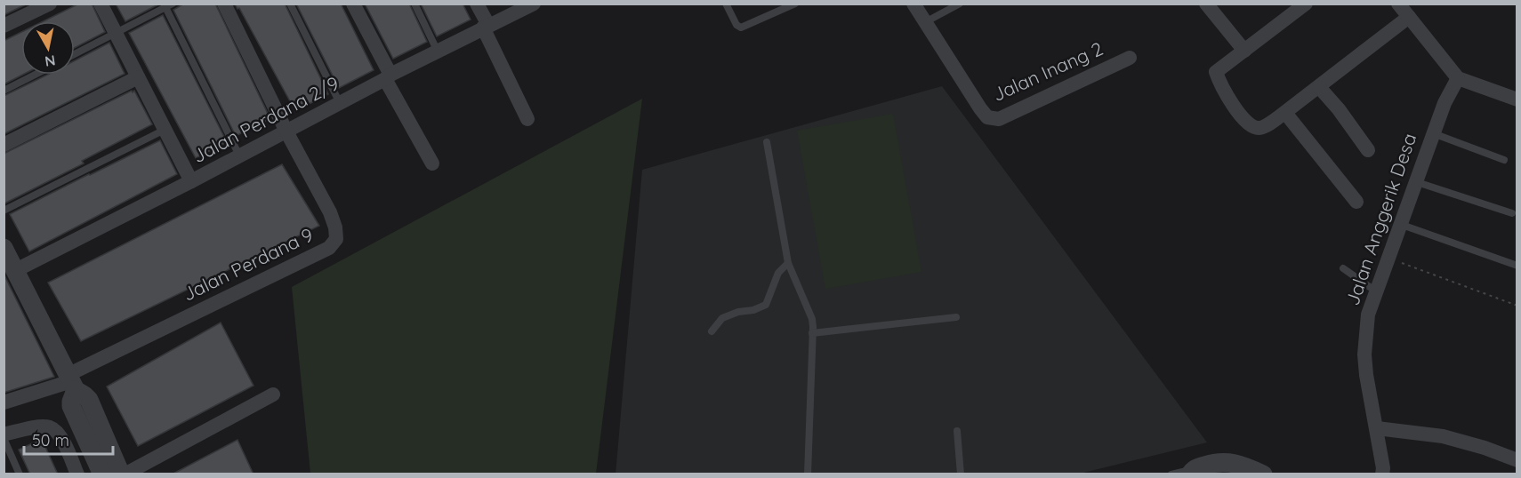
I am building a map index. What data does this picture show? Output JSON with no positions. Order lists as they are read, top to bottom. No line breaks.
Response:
{"streets":{"street":["Jalan Inang 2","Jalan Perdana 2/9","Jalan Anggerik Desa","Jalan Perdana 9"]},"crossings":[["Jalan Perdana 2/9","Jalan Perdana 9"]],"scale_bar":"50 m","north":"bottom"}
